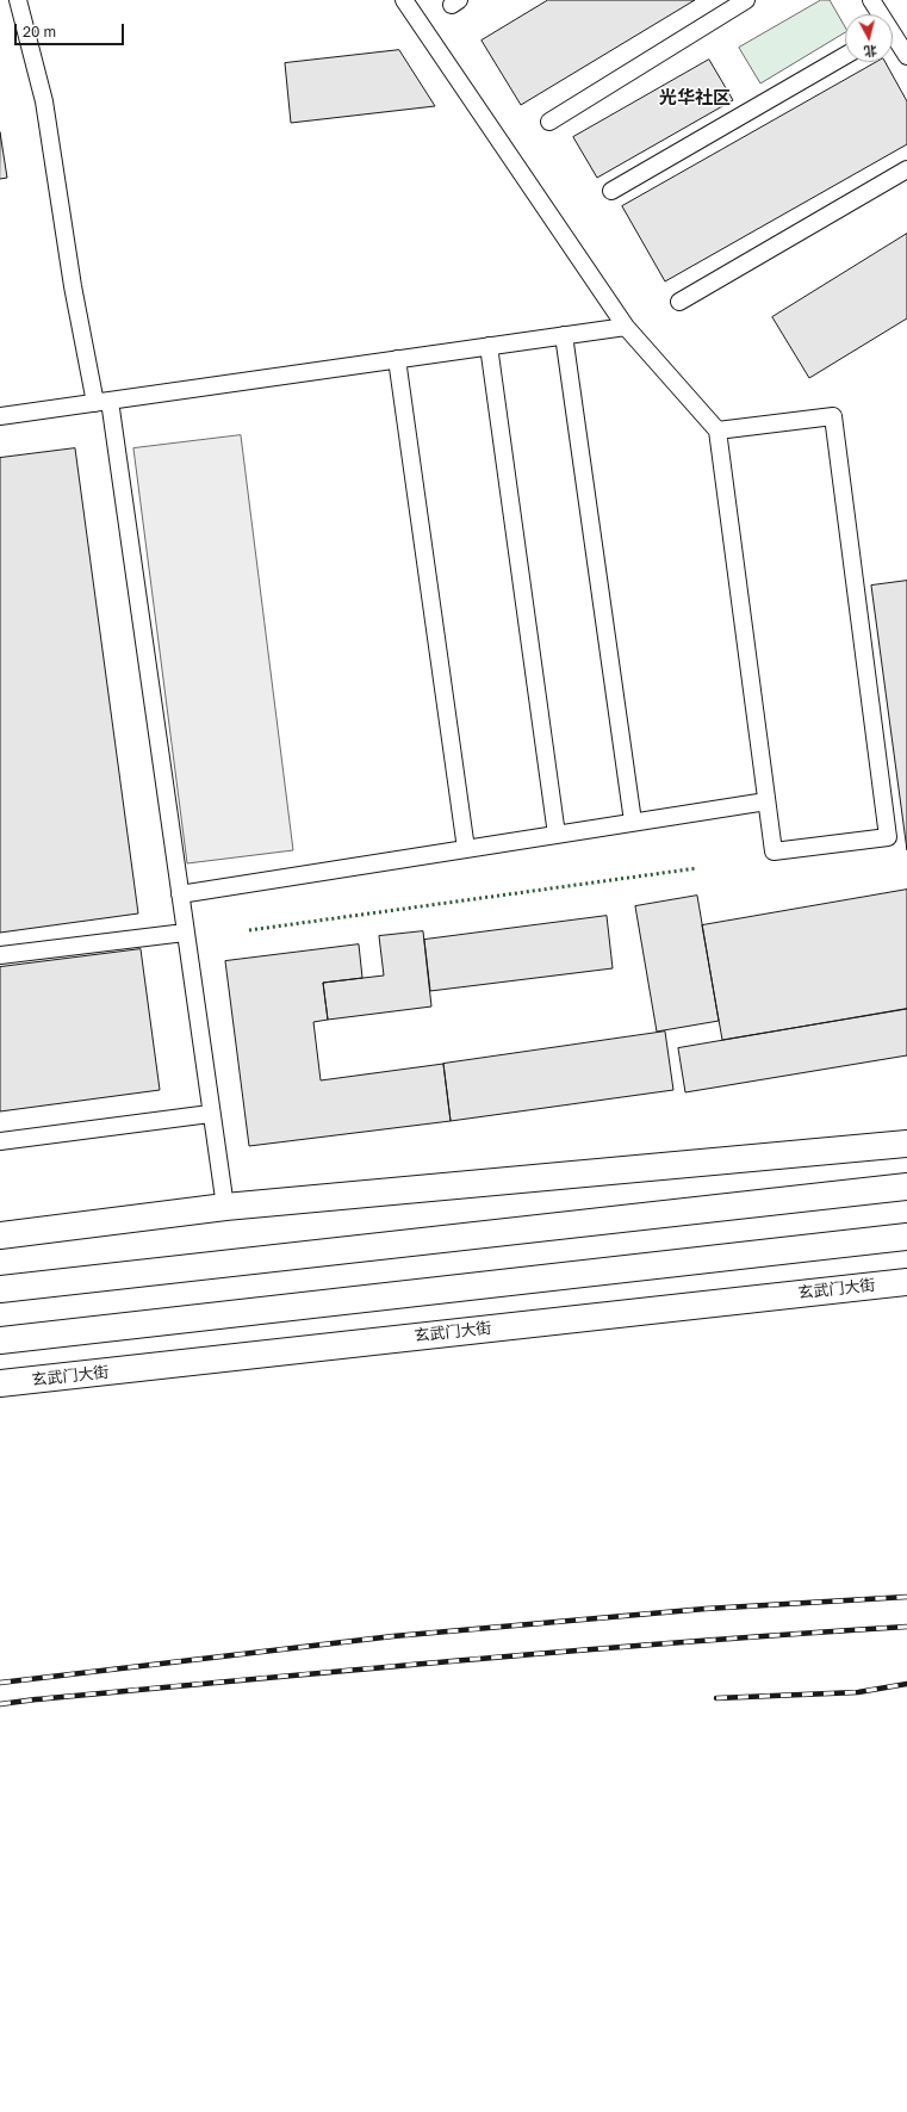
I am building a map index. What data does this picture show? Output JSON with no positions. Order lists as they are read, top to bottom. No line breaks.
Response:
{"streets":{"main road":["玄武门大街"]},"districts":["光华社区"],"scale_bar":"20 m","north":"bottom"}
